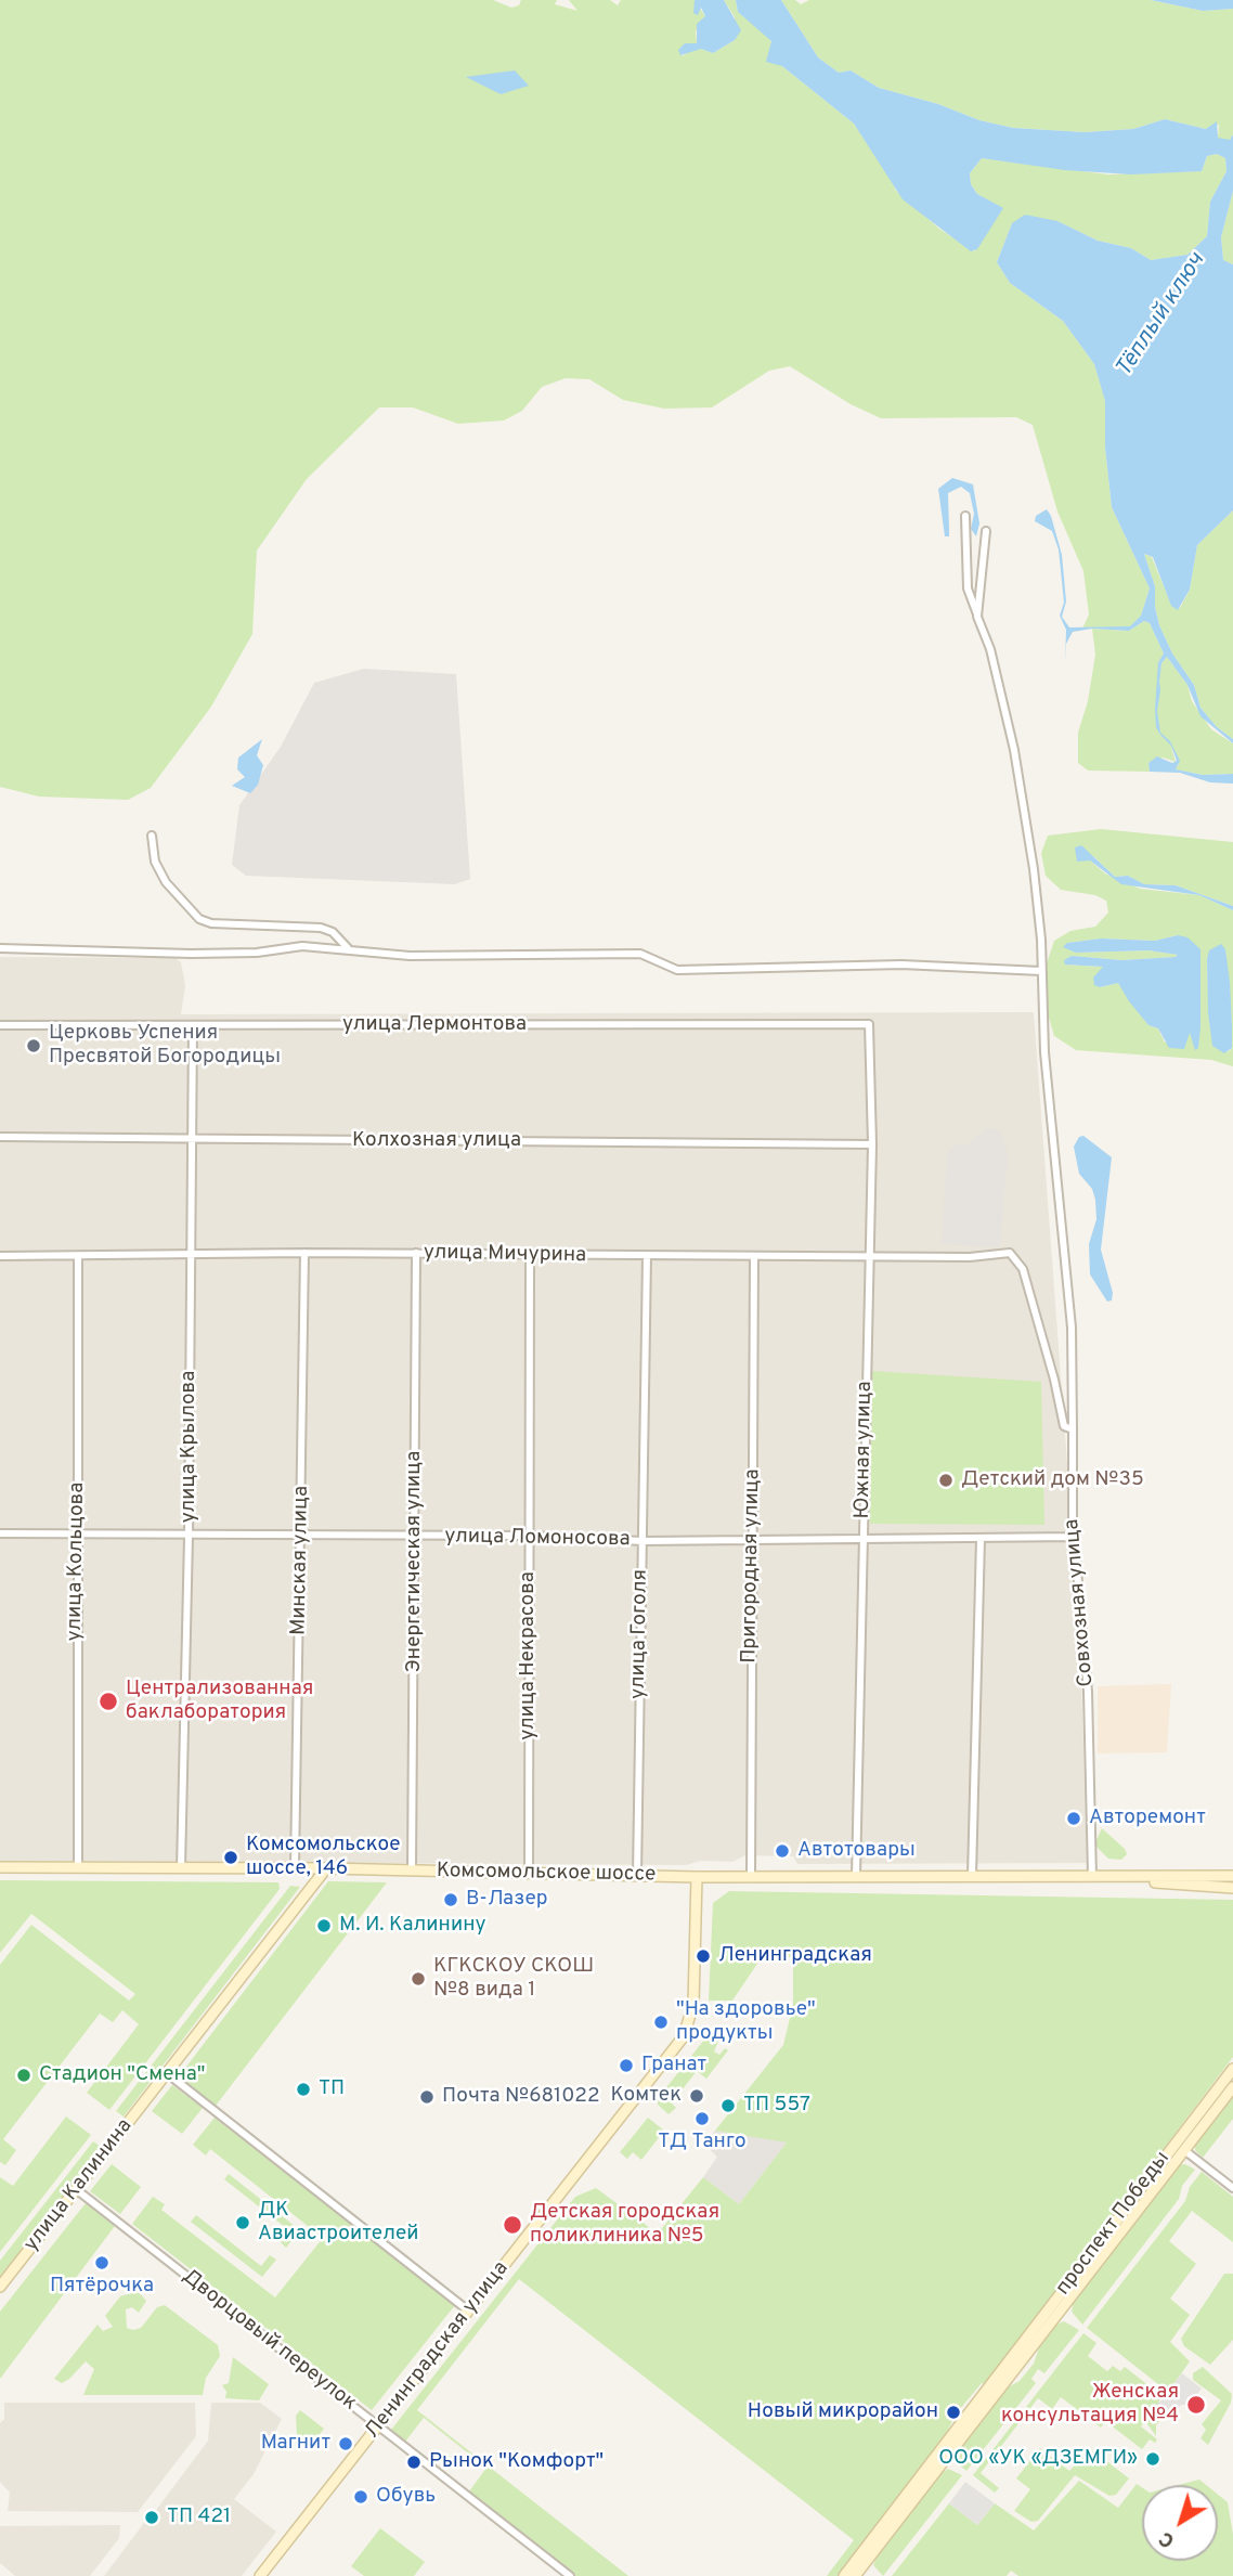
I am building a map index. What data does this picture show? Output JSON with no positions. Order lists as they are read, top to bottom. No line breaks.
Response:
{"streets":{"main road":["Комсомольское шоссе","улица Калинина","проспект Победы","Ленинградская улица"],"street":["улица Лермонтова","Колхозная улица","улица Мичурина","улица Крылова","Южная улица","улица Ломоносова","Минская улица","улица Кольцова","Энергетическая улица","Пригородная улица","Совхозная улица","улица Гоголя","улица Некрасова","Дворцовый переулок"]},"crossings":[["улица Лермонтова","улица Крылова"],["улица Лермонтова","Южная улица"],["Колхозная улица","улица Крылова"],["Колхозная улица","Южная улица"],["улица Мичурина","улица Крылова"],["улица Мичурина","Южная улица"],["улица Мичурина","Минская улица"],["улица Мичурина","улица Кольцова"],["улица Мичурина","Энергетическая улица"],["улица Мичурина","Пригородная улица"],["улица Мичурина","Совхозная улица"],["улица Мичурина","улица Гоголя"],["улица Мичурина","улица Некрасова"],["улица Крылова","улица Ломоносова"],["улица Крылова","Комсомольское шоссе"],["Южная улица","улица Ломоносова"],["Южная улица","Комсомольское шоссе"],["улица Ломоносова","Минская улица"],["улица Ломоносова","улица Кольцова"],["улица Ломоносова","Энергетическая улица"],["улица Ломоносова","Пригородная улица"],["улица Ломоносова","Совхозная улица"],["улица Ломоносова","улица Гоголя"],["улица Ломоносова","улица Некрасова"],["Минская улица","Комсомольское шоссе"],["улица Кольцова","Комсомольское шоссе"],["Энергетическая улица","Комсомольское шоссе"],["Пригородная улица","Комсомольское шоссе"],["Совхозная улица","Комсомольское шоссе"],["улица Гоголя","Комсомольское шоссе"],["улица Некрасова","Комсомольское шоссе"],["Комсомольское шоссе","улица Калинина"],["Комсомольское шоссе","Ленинградская улица"],["улица Калинина","Дворцовый переулок"],["Дворцовый переулок","Ленинградская улица"]],"water":["Тёплый ключ"],"places":["Церковь Успения Пресвятой Богородицы","Детский дом №35","Централизованная баклаборатория","Авторемонт","Автотовары","Комсомольское шоссе, 146","В-Лазер","М. И. Калинину","Ленинградская","КГКСКОУ СКОШ №8 вида 1","\"На здоровье\" продукты","Гранат","Стадион \"Смена\"","ТП","Комтек","Почта №681022","ТП 557","ТД Танго","ДК Авиастроителей","Детская городская поликлиника №5","Пятёрочка","Женская консультация №4","Новый микрорайон","Магнит","ООО «УК «ДЗЕМГИ»","Рынок \"Комфорт\"","Обувь","ТП 421"],"north":"bottom left"}
